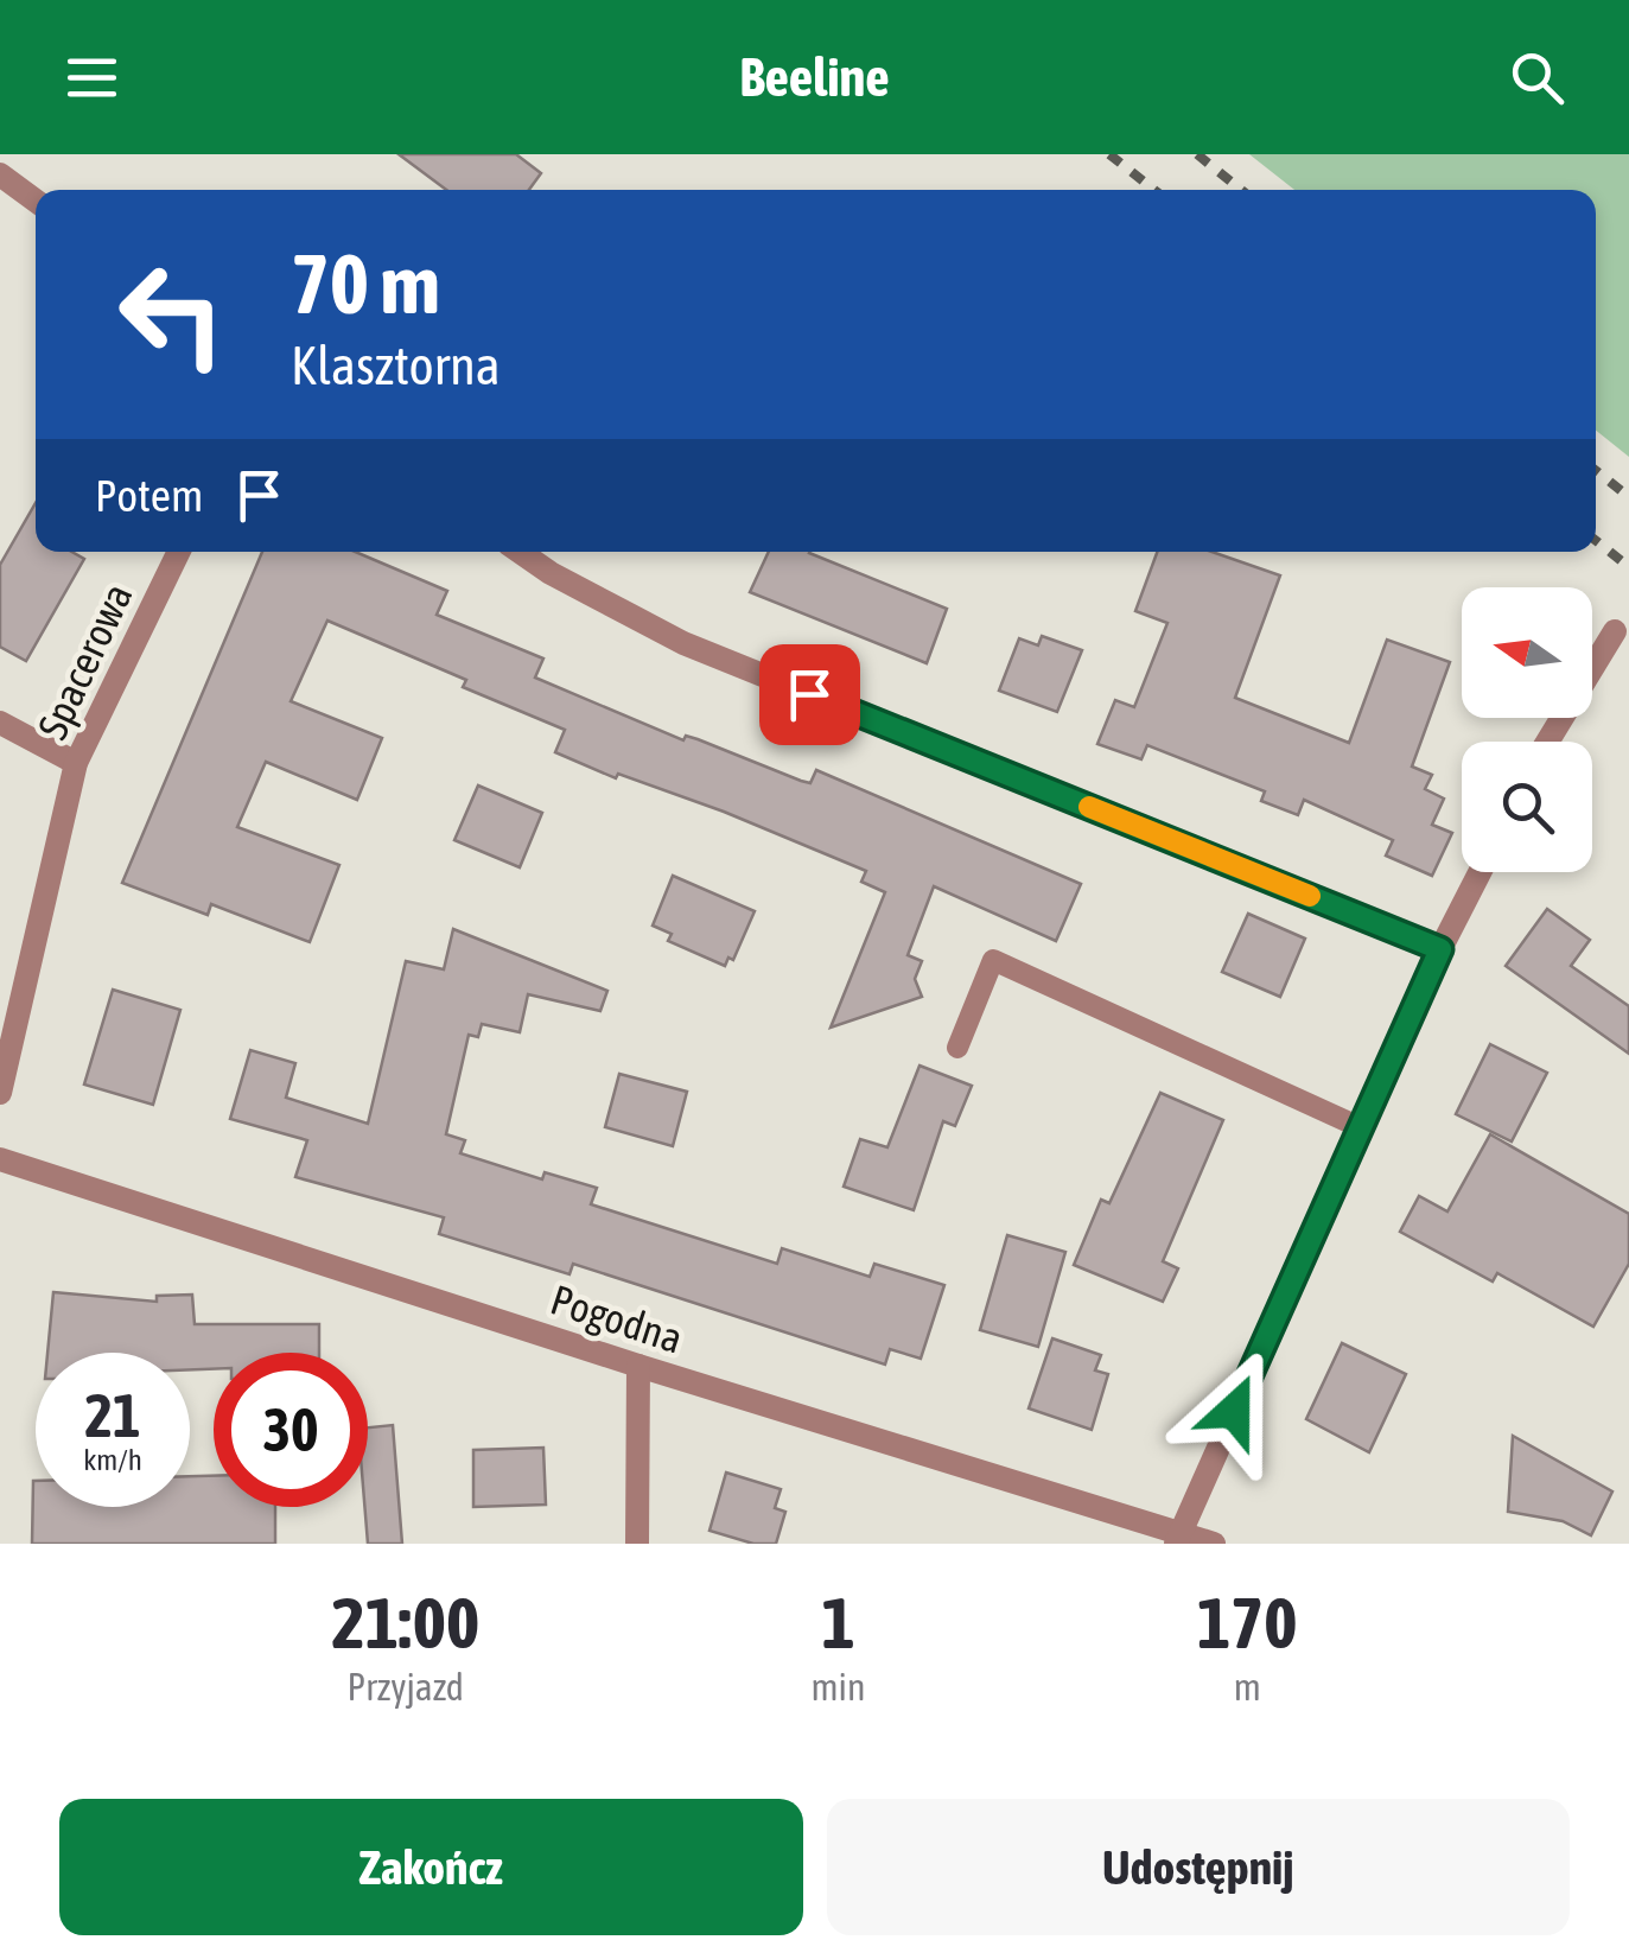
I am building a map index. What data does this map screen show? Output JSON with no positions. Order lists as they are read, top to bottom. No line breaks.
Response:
{"streets":{"street":["Spacerowa","Pogodna"]},"north":"left","page":{"header":"Beeline","turn":["70 m","Klasztorna"],"then":"Potem","speed":"21 km/h","limit":"30","eta":["21:00","Przyjazd","1","min","170","m"],"buttons":["Zakończ","Udostępnij"]}}
